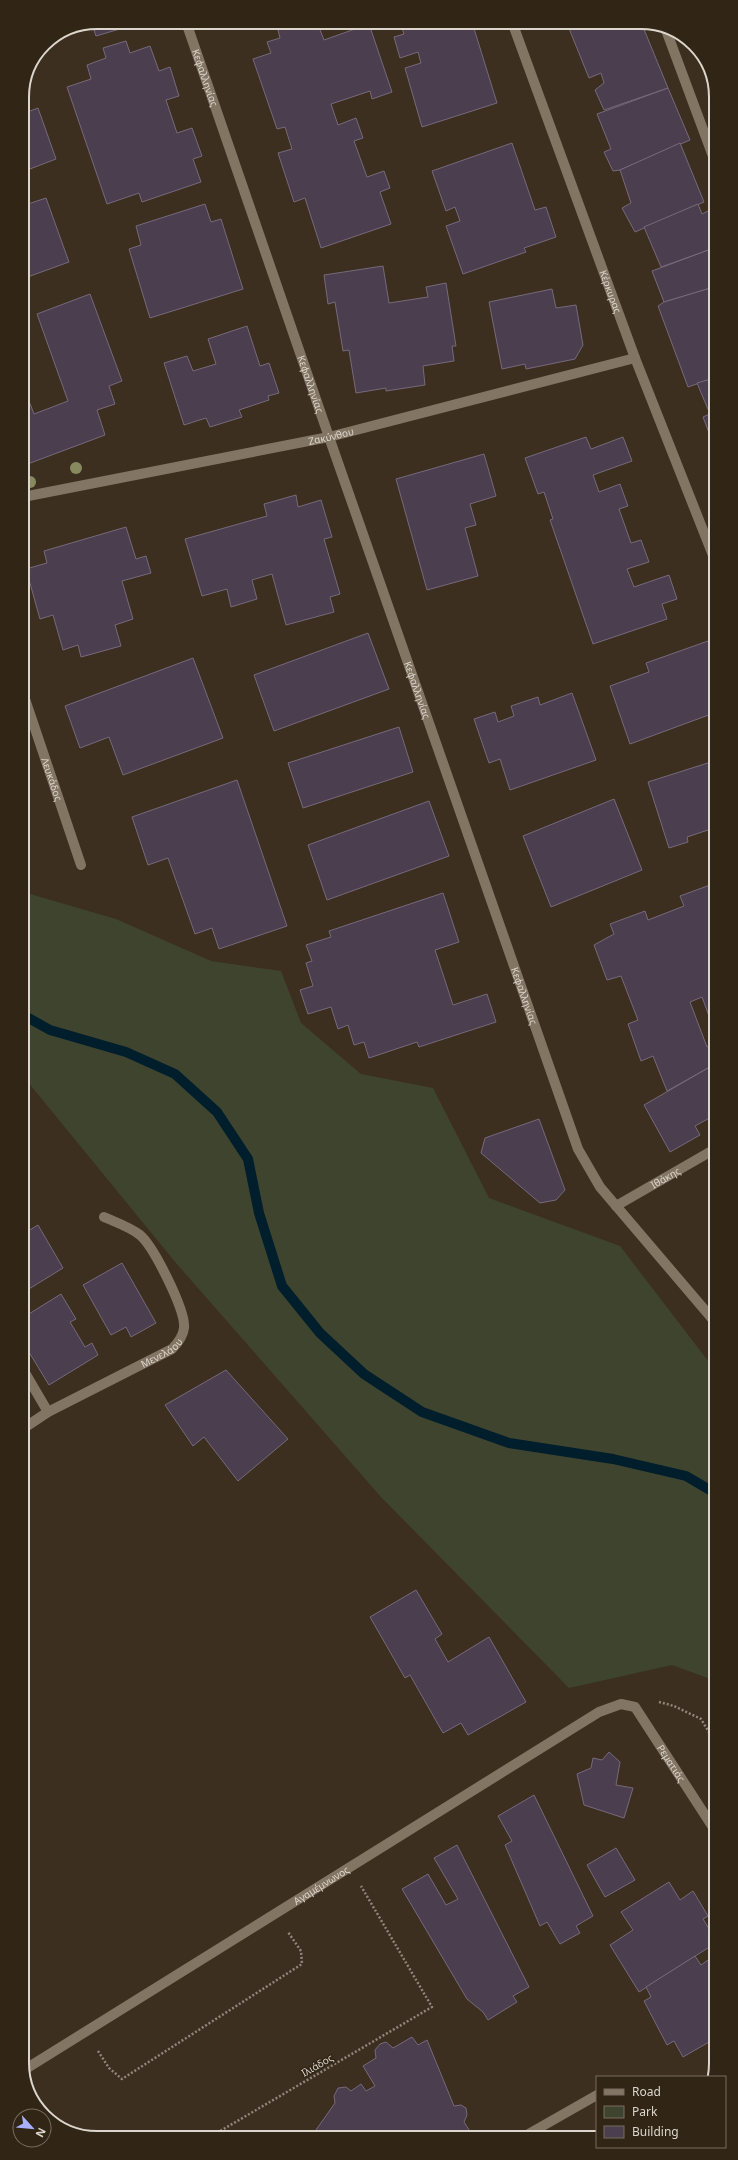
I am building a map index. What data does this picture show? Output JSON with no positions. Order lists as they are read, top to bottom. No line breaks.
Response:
{"streets":{"street":["Κεφαλληνίας","Κέρκυρας","Ζακύνθου","Λευκάδος","Ιθάκης","Μενελάου","Ρεματιάς","Αγαμέμνωνος"],"path":["Ιλιάδος"]},"crossings":[["Κεφαλληνίας","Ζακύνθου"],["Κεφαλληνίας","Ιθάκης"],["Κέρκυρας","Ζακύνθου"],["Ρεματιάς","Αγαμέμνωνος"]],"legend":["Road","Park","Building"],"north":"bottom right"}
